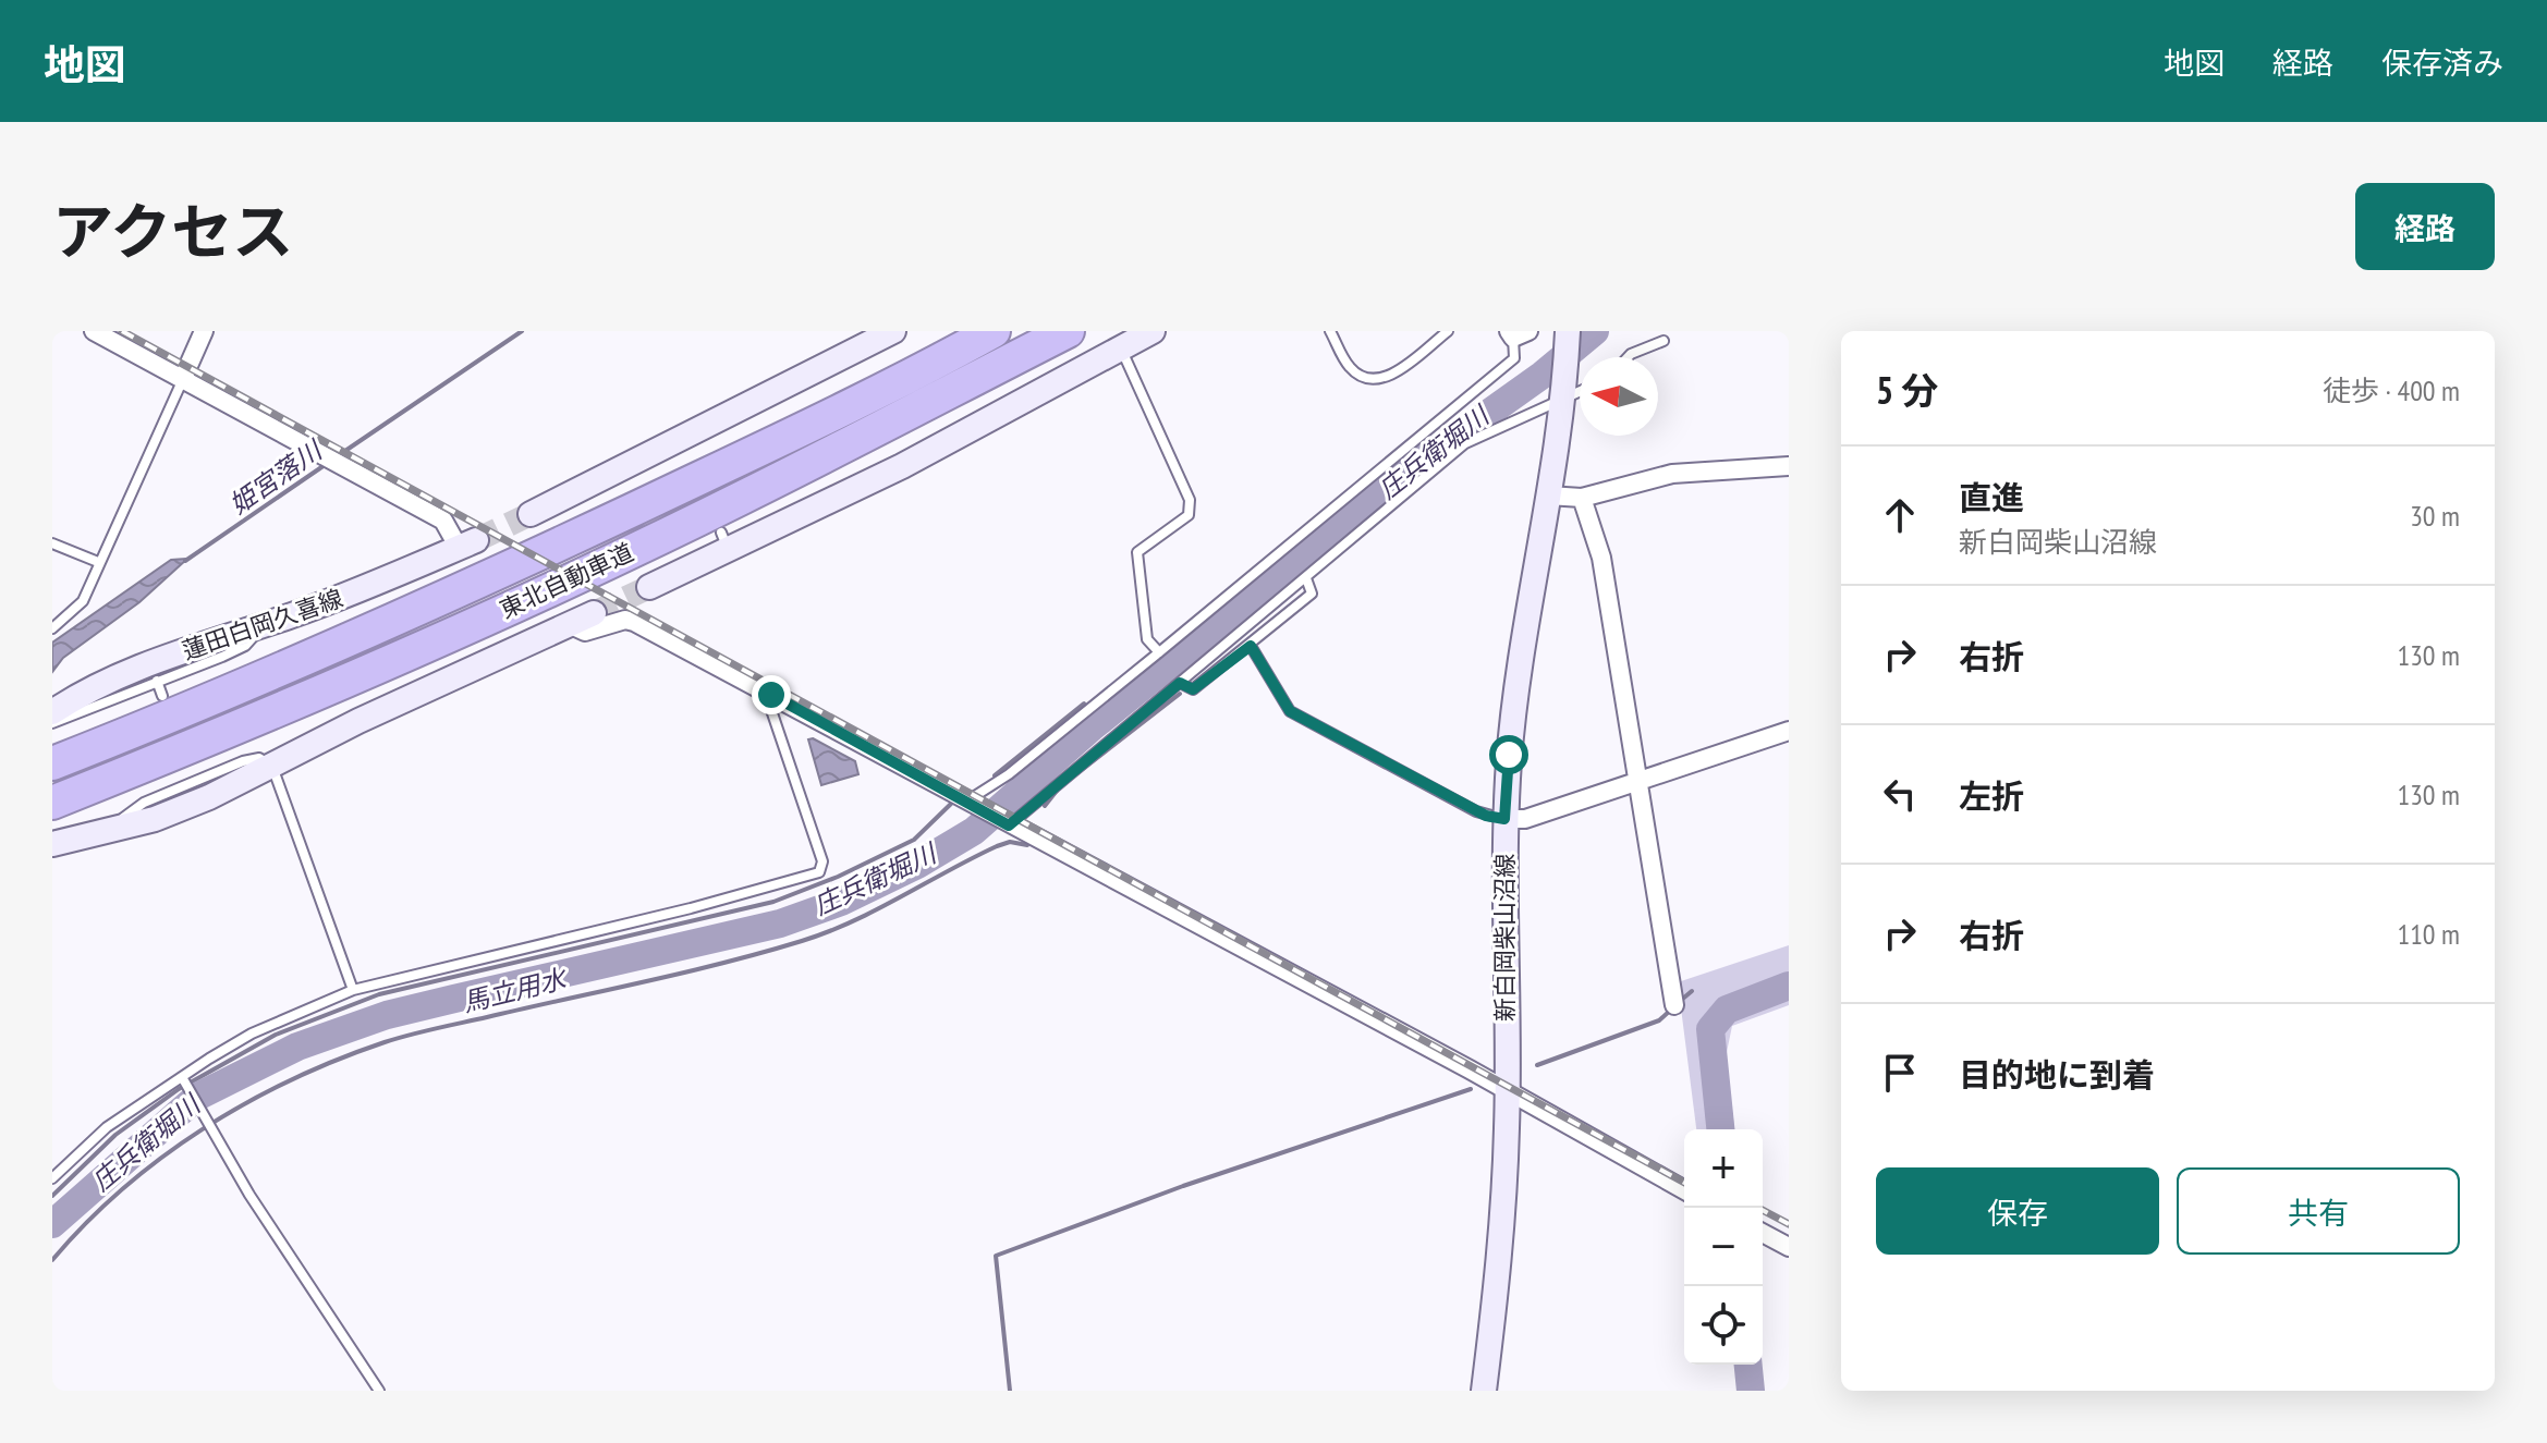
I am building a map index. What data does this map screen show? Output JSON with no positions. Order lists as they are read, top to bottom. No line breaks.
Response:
{"streets":{"highway":["東北自動車道"],"street":["蓮田白岡久喜線","新白岡柴山沼線"]},"water":["庄兵衛堀川","姫宮落川","馬立用水"],"north":"left","page":{"header":"地図","nav":["地図","経路","保存済み"],"title":"アクセス","buttons":["経路",["保存","共有"]],"heading":["5 分","徒歩 · 400 m"],"list":[["直進","新白岡柴山沼線","30 m"],["右折","130 m"],["左折","130 m"],["右折","110 m"],"目的地に到着"],"map_buttons":["+","−"]}}
